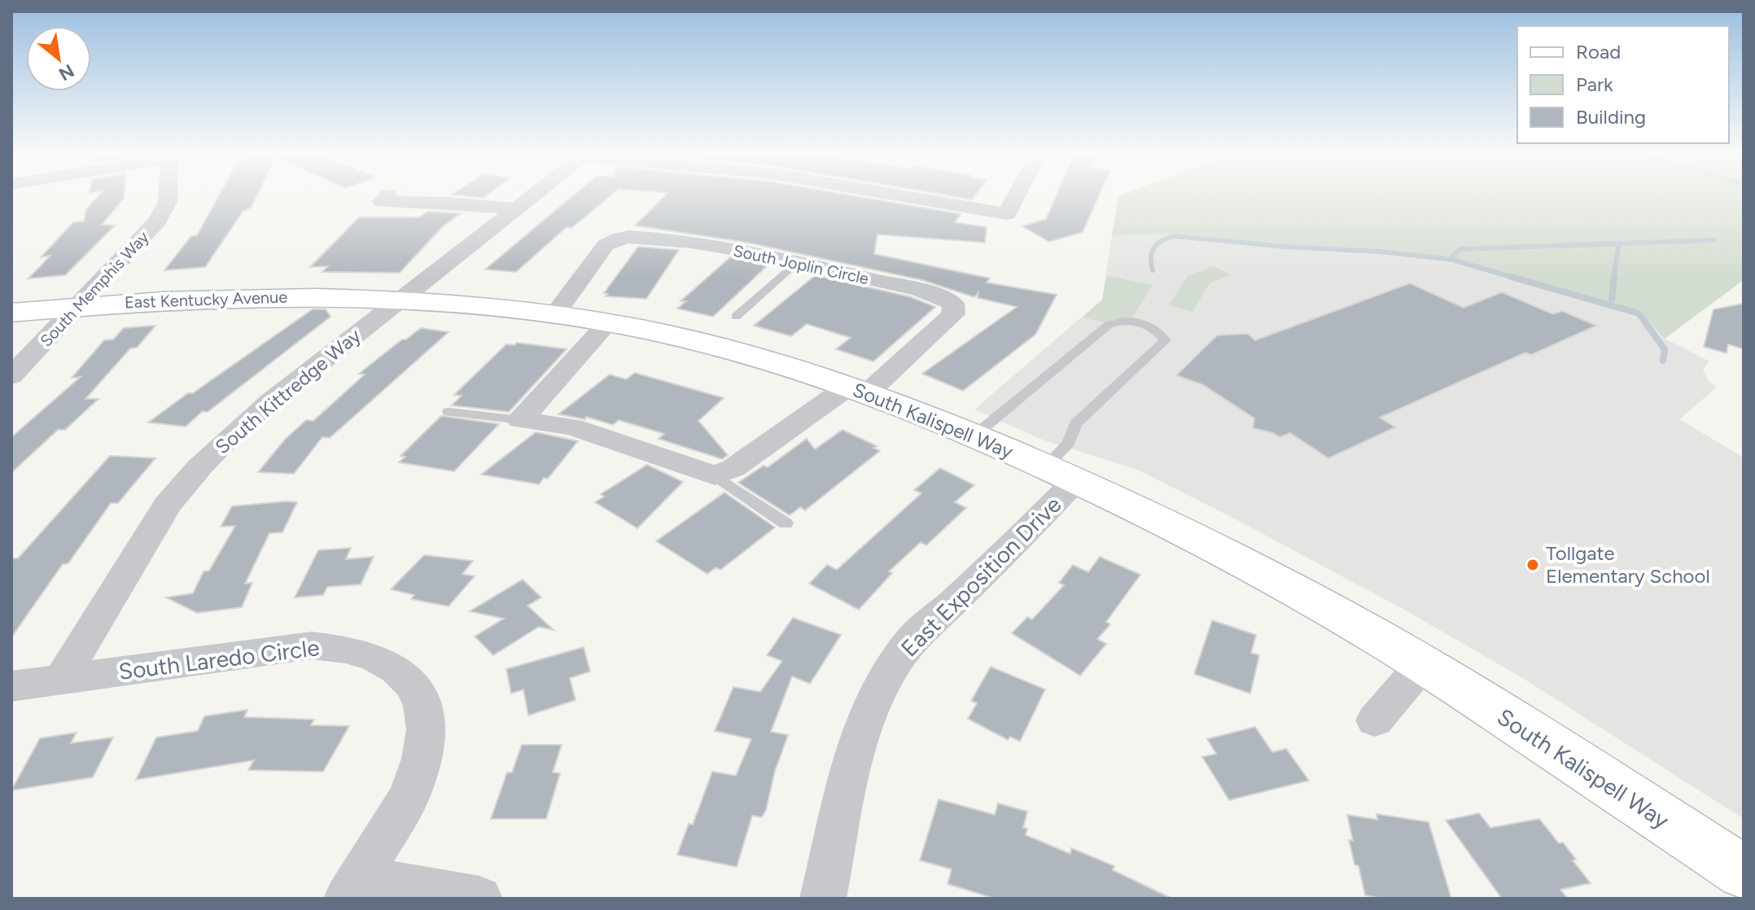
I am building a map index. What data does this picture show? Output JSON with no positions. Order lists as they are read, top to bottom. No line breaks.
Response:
{"streets":{"street":["South Joplin Circle","South Memphis Way","East Kentucky Avenue","South Kittredge Way","South Kalispell Way","East Exposition Drive","South Laredo Circle"]},"crossings":[["South Joplin Circle","South Kalispell Way"],["South Memphis Way","East Kentucky Avenue"],["East Kentucky Avenue","South Kittredge Way"],["East Kentucky Avenue","South Kalispell Way"],["South Kittredge Way","South Kalispell Way"],["South Kittredge Way","South Laredo Circle"],["South Kalispell Way","East Exposition Drive"]],"places":["Tollgate Elementary School"],"legend":["Road","Park","Building"],"north":"bottom right"}
